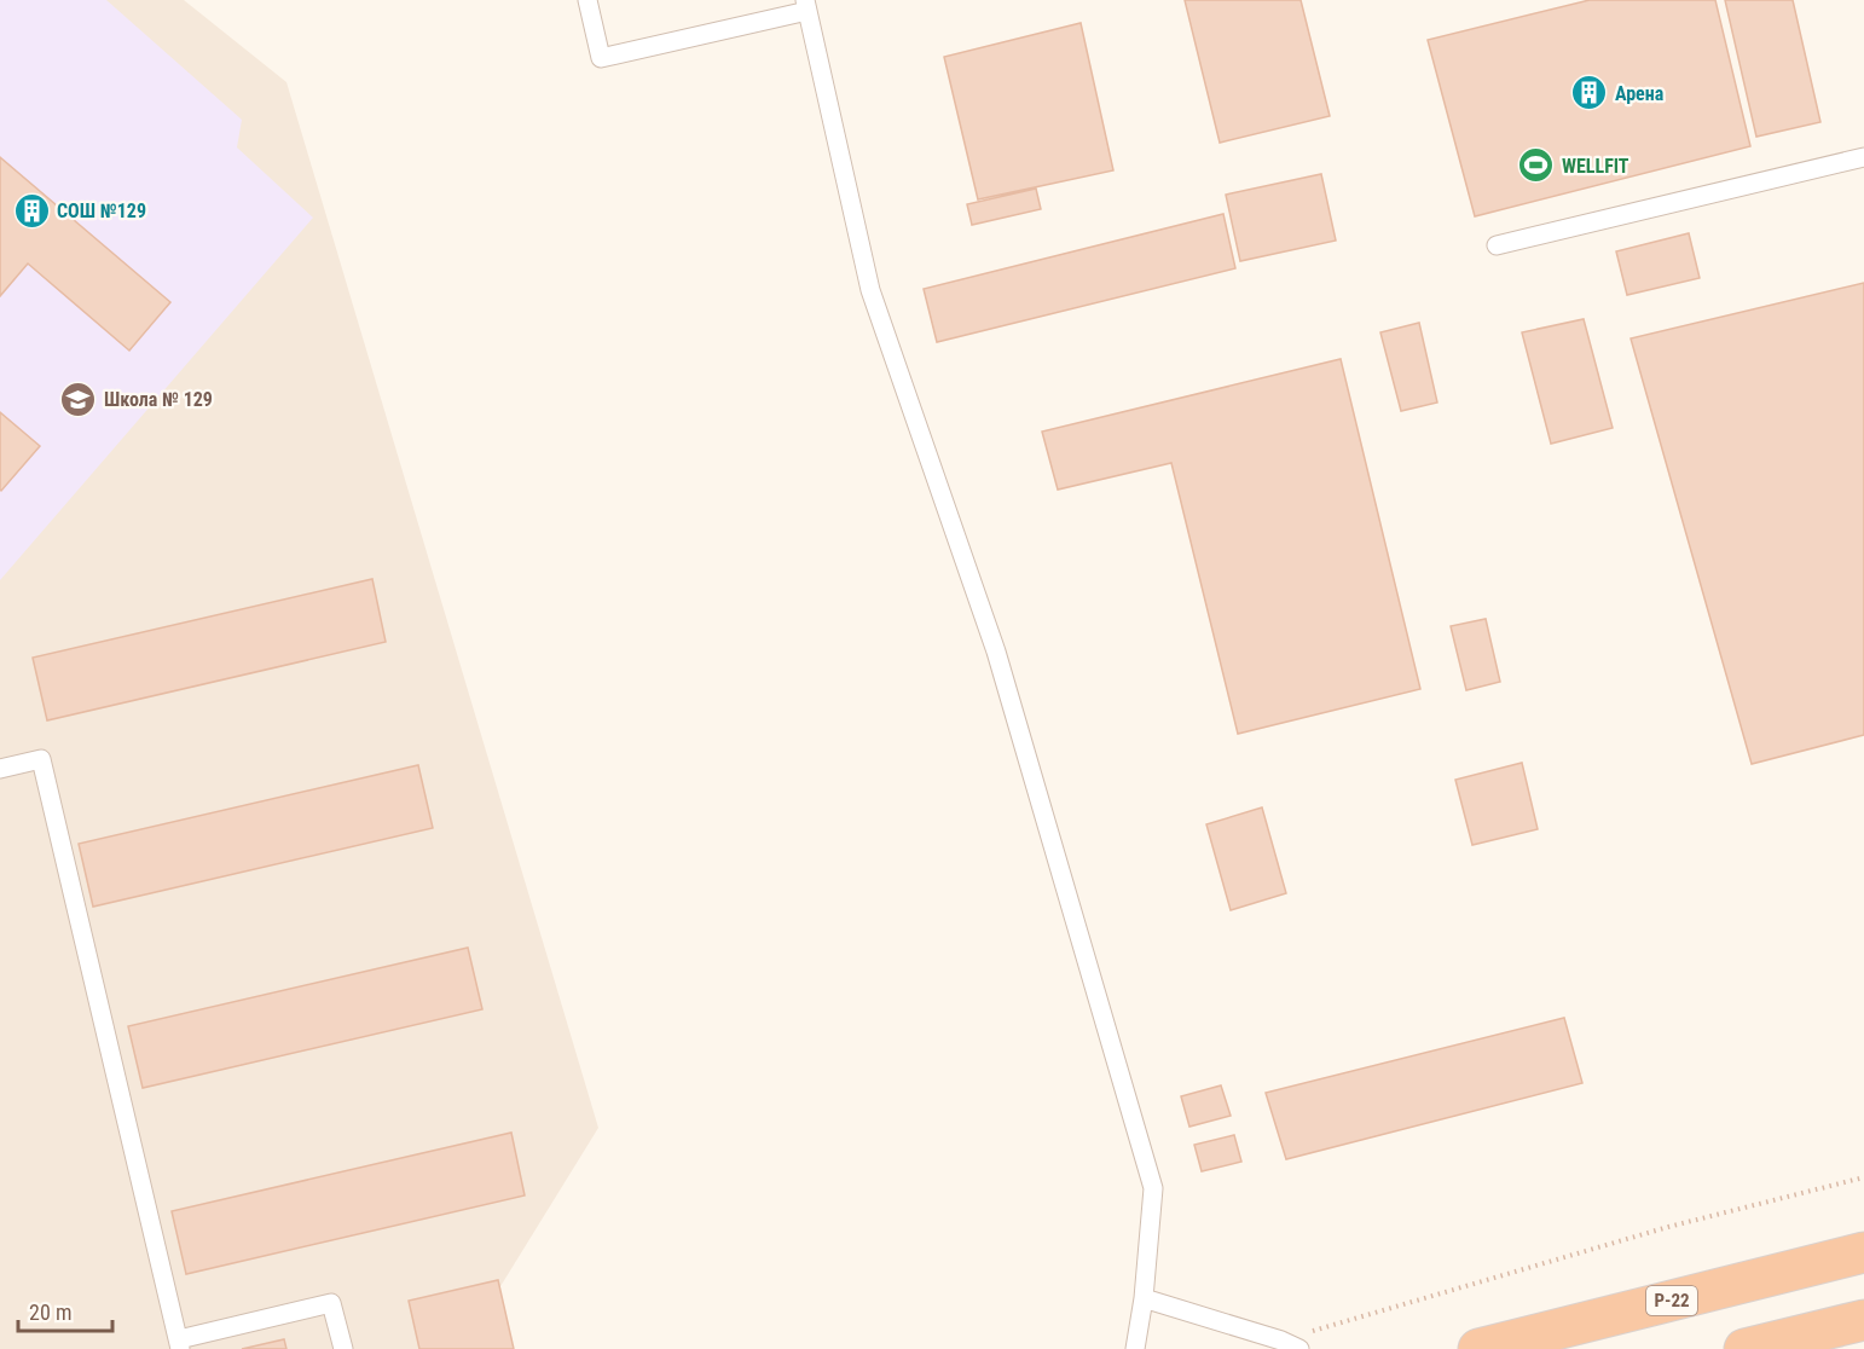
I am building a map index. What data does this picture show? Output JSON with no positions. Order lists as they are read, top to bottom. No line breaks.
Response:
{"streets":{"highway":["Р-22"]},"places":{"building":["Арена","СОШ №129"],"sports":["WELLFIT"],"school or university":["Школа № 129"]},"scale_bar":"20 m"}
